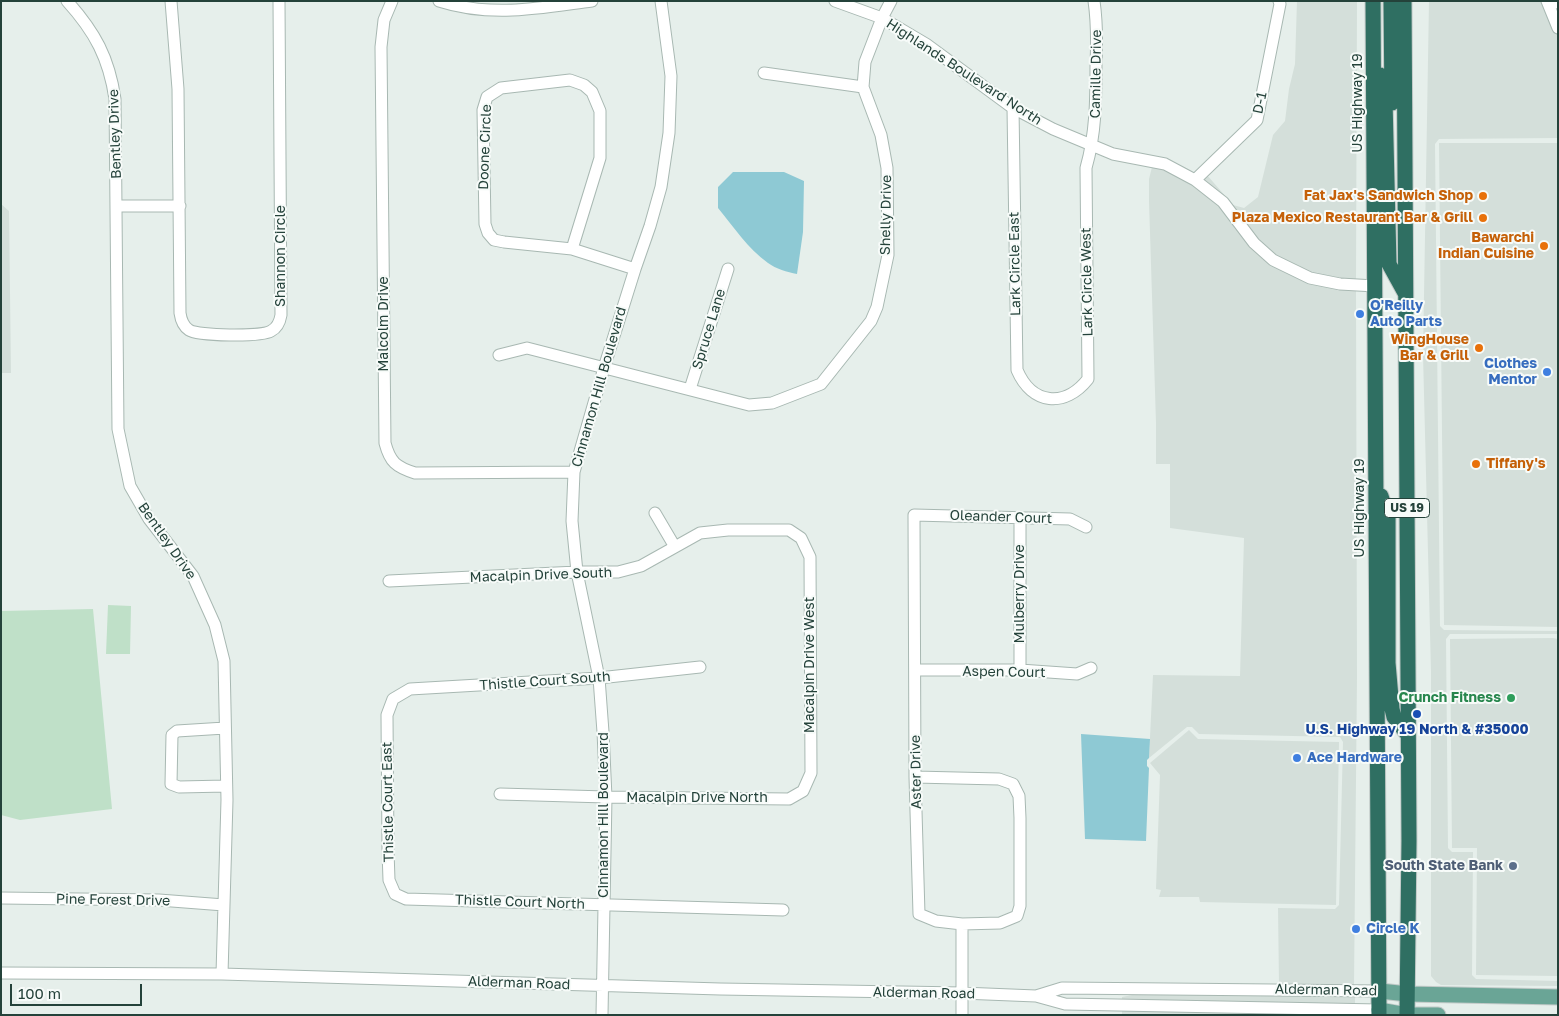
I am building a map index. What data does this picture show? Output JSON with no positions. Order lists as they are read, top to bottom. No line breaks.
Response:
{"streets":{"highway":["US Highway 19","US 19"],"main road":["Alderman Road"],"street":["Highlands Boulevard North","Camille Drive","D-1","Bentley Drive","Doone Circle","Shelly Drive","Shannon Circle","Lark Circle East","Lark Circle West","Malcolm Drive","Spruce Lane","Cinnamon Hill Boulevard","Oleander Court","Macalpin Drive South","Mulberry Drive","Macalpin Drive West","Aspen Court","Thistle Court South","Aster Drive","Macalpin Drive North","Thistle Court East","Pine Forest Drive","Thistle Court North"]},"crossings":[["Highlands Boulevard North","Camille Drive"],["Highlands Boulevard North","D-1"],["Highlands Boulevard North","US Highway 19"],["Highlands Boulevard North","Shelly Drive"],["Highlands Boulevard North","Lark Circle East"],["Highlands Boulevard North","Lark Circle West"],["Camille Drive","Lark Circle West"],["US Highway 19","Alderman Road"],["Bentley Drive","Pine Forest Drive"],["Bentley Drive","Alderman Road"],["Doone Circle","Cinnamon Hill Boulevard"],["Shelly Drive","Spruce Lane"],["Shelly Drive","Cinnamon Hill Boulevard"],["Lark Circle East","Lark Circle West"],["Malcolm Drive","Cinnamon Hill Boulevard"],["Cinnamon Hill Boulevard","Macalpin Drive South"],["Cinnamon Hill Boulevard","Thistle Court South"],["Cinnamon Hill Boulevard","Macalpin Drive North"],["Cinnamon Hill Boulevard","Thistle Court North"],["Cinnamon Hill Boulevard","Alderman Road"],["US 19","Alderman Road"],["Oleander Court","Mulberry Drive"],["Oleander Court","Aster Drive"],["Macalpin Drive South","Macalpin Drive West"],["Mulberry Drive","Aspen Court"],["Macalpin Drive West","Macalpin Drive North"],["Aspen Court","Aster Drive"],["Thistle Court South","Thistle Court East"],["Thistle Court East","Thistle Court North"]],"places":["Fat Jax's Sandwich Shop","Plaza Mexico Restaurant Bar & Grill","Bawarchi Indian Cuisine","O'Reilly Auto Parts","WingHouse Bar & Grill","Clothes Mentor","Tiffany's","Crunch Fitness","U.S. Highway 19 North & #35000","Ace Hardware","South State Bank","Circle K"],"scale_bar":"100 m"}
